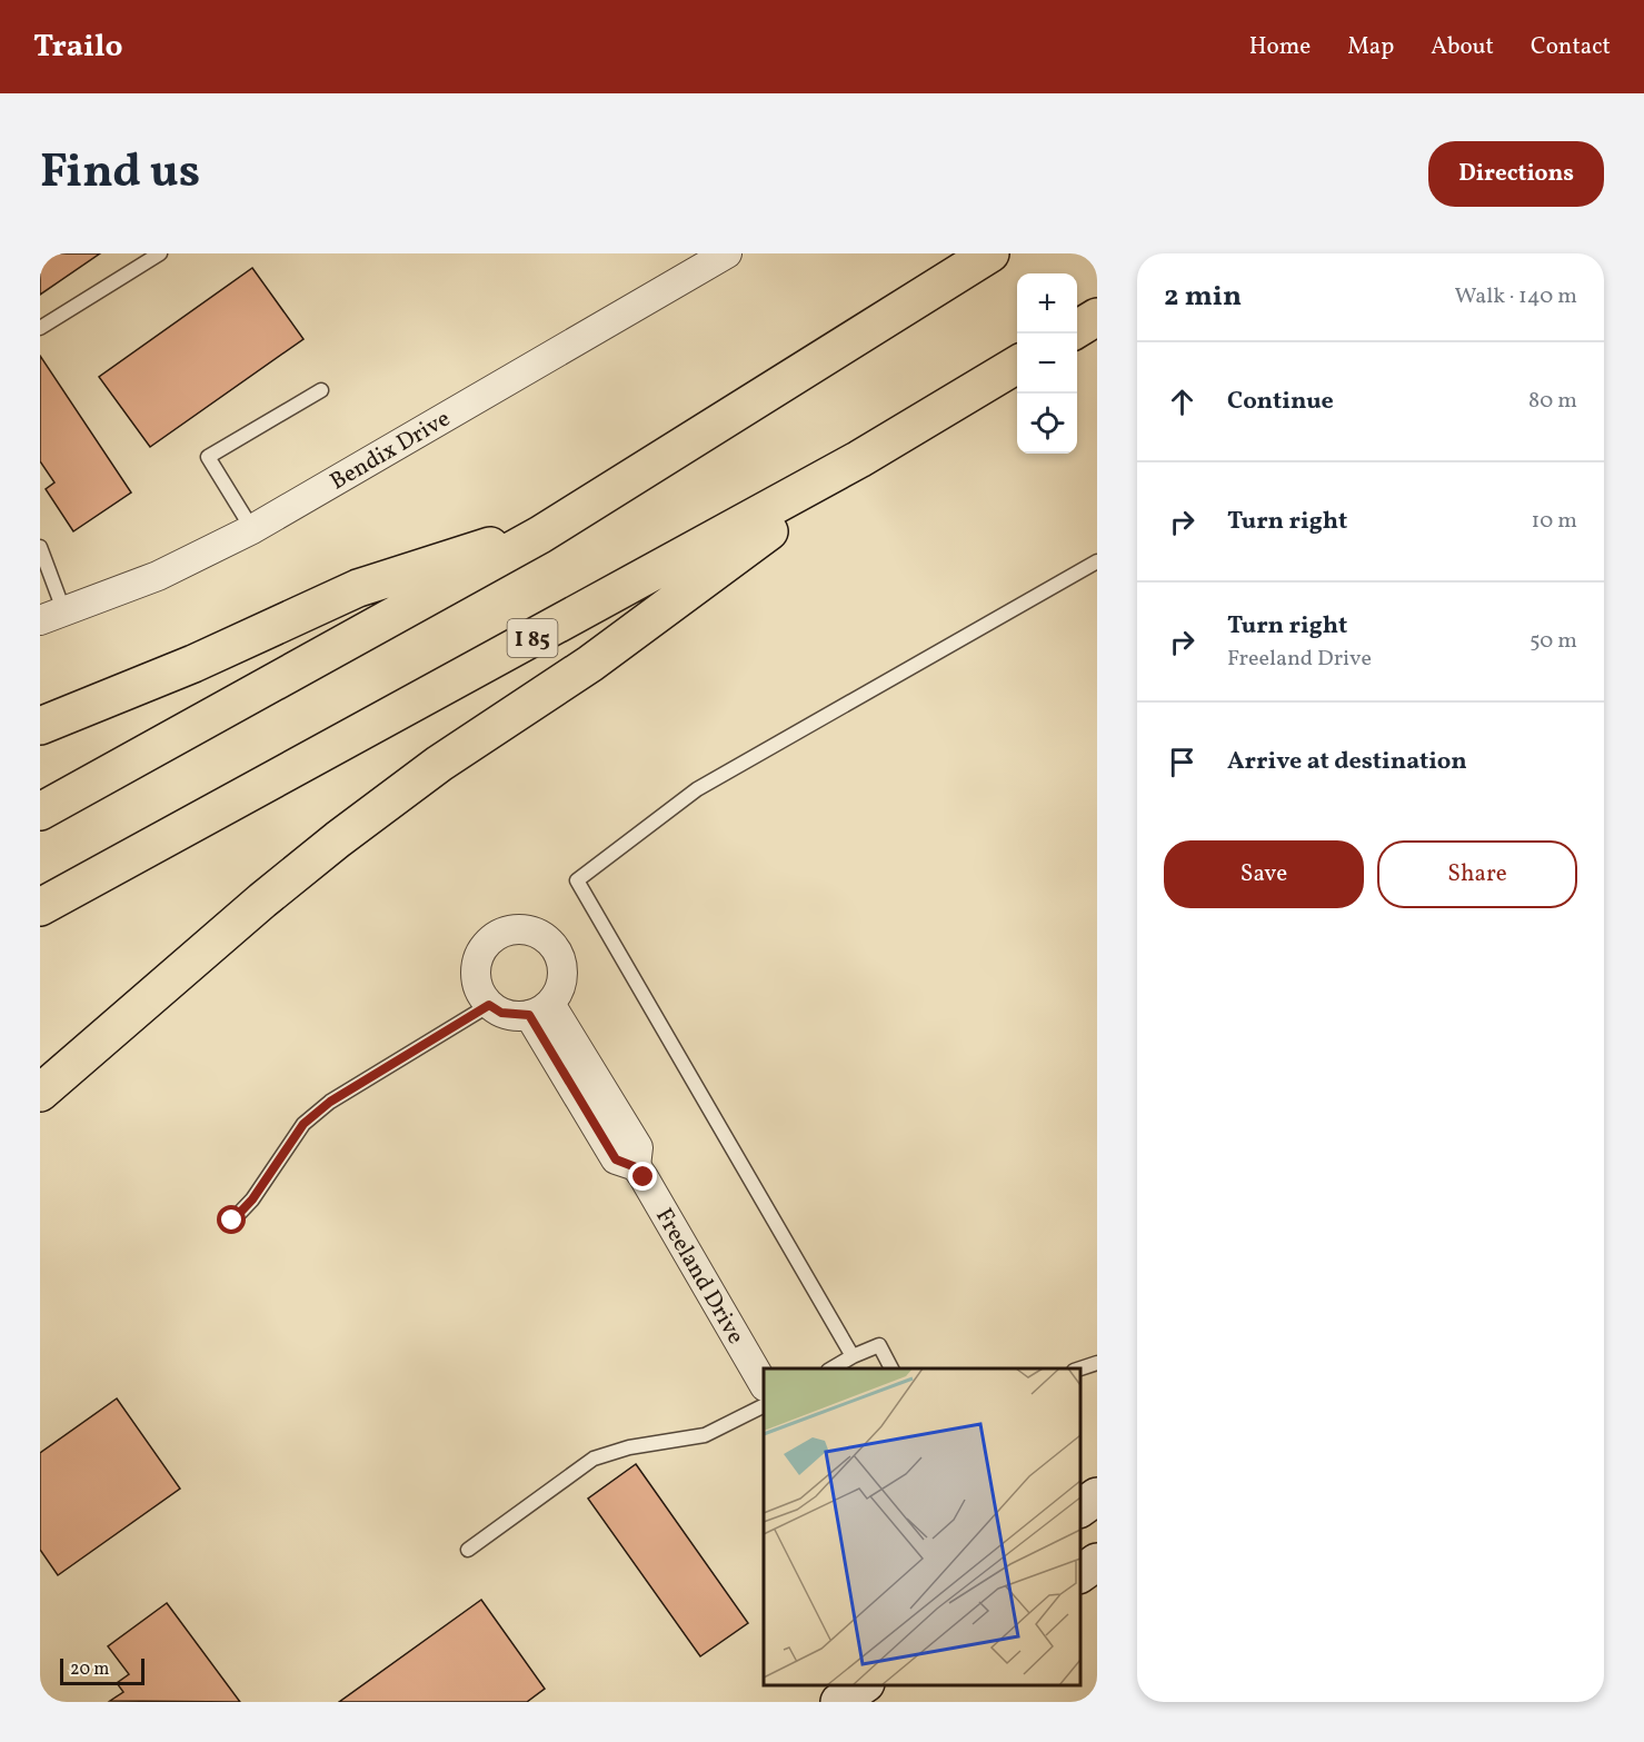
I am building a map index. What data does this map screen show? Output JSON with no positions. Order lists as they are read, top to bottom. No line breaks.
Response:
{"streets":{"highway":["I 85"],"street":["Bendix Drive","Freeland Drive"]},"scale_bar":"20 m","page":{"header":"Trailo","nav":["Home","Map","About","Contact"],"title":"Find us","buttons":["Directions",["Save","Share"]],"heading":["2 min","Walk · 140 m"],"map_buttons":["+","−"],"list":[["Continue","80 m"],["Turn right","10 m"],["Turn right","Freeland Drive","50 m"],"Arrive at destination"],"scale":"20 m"}}
